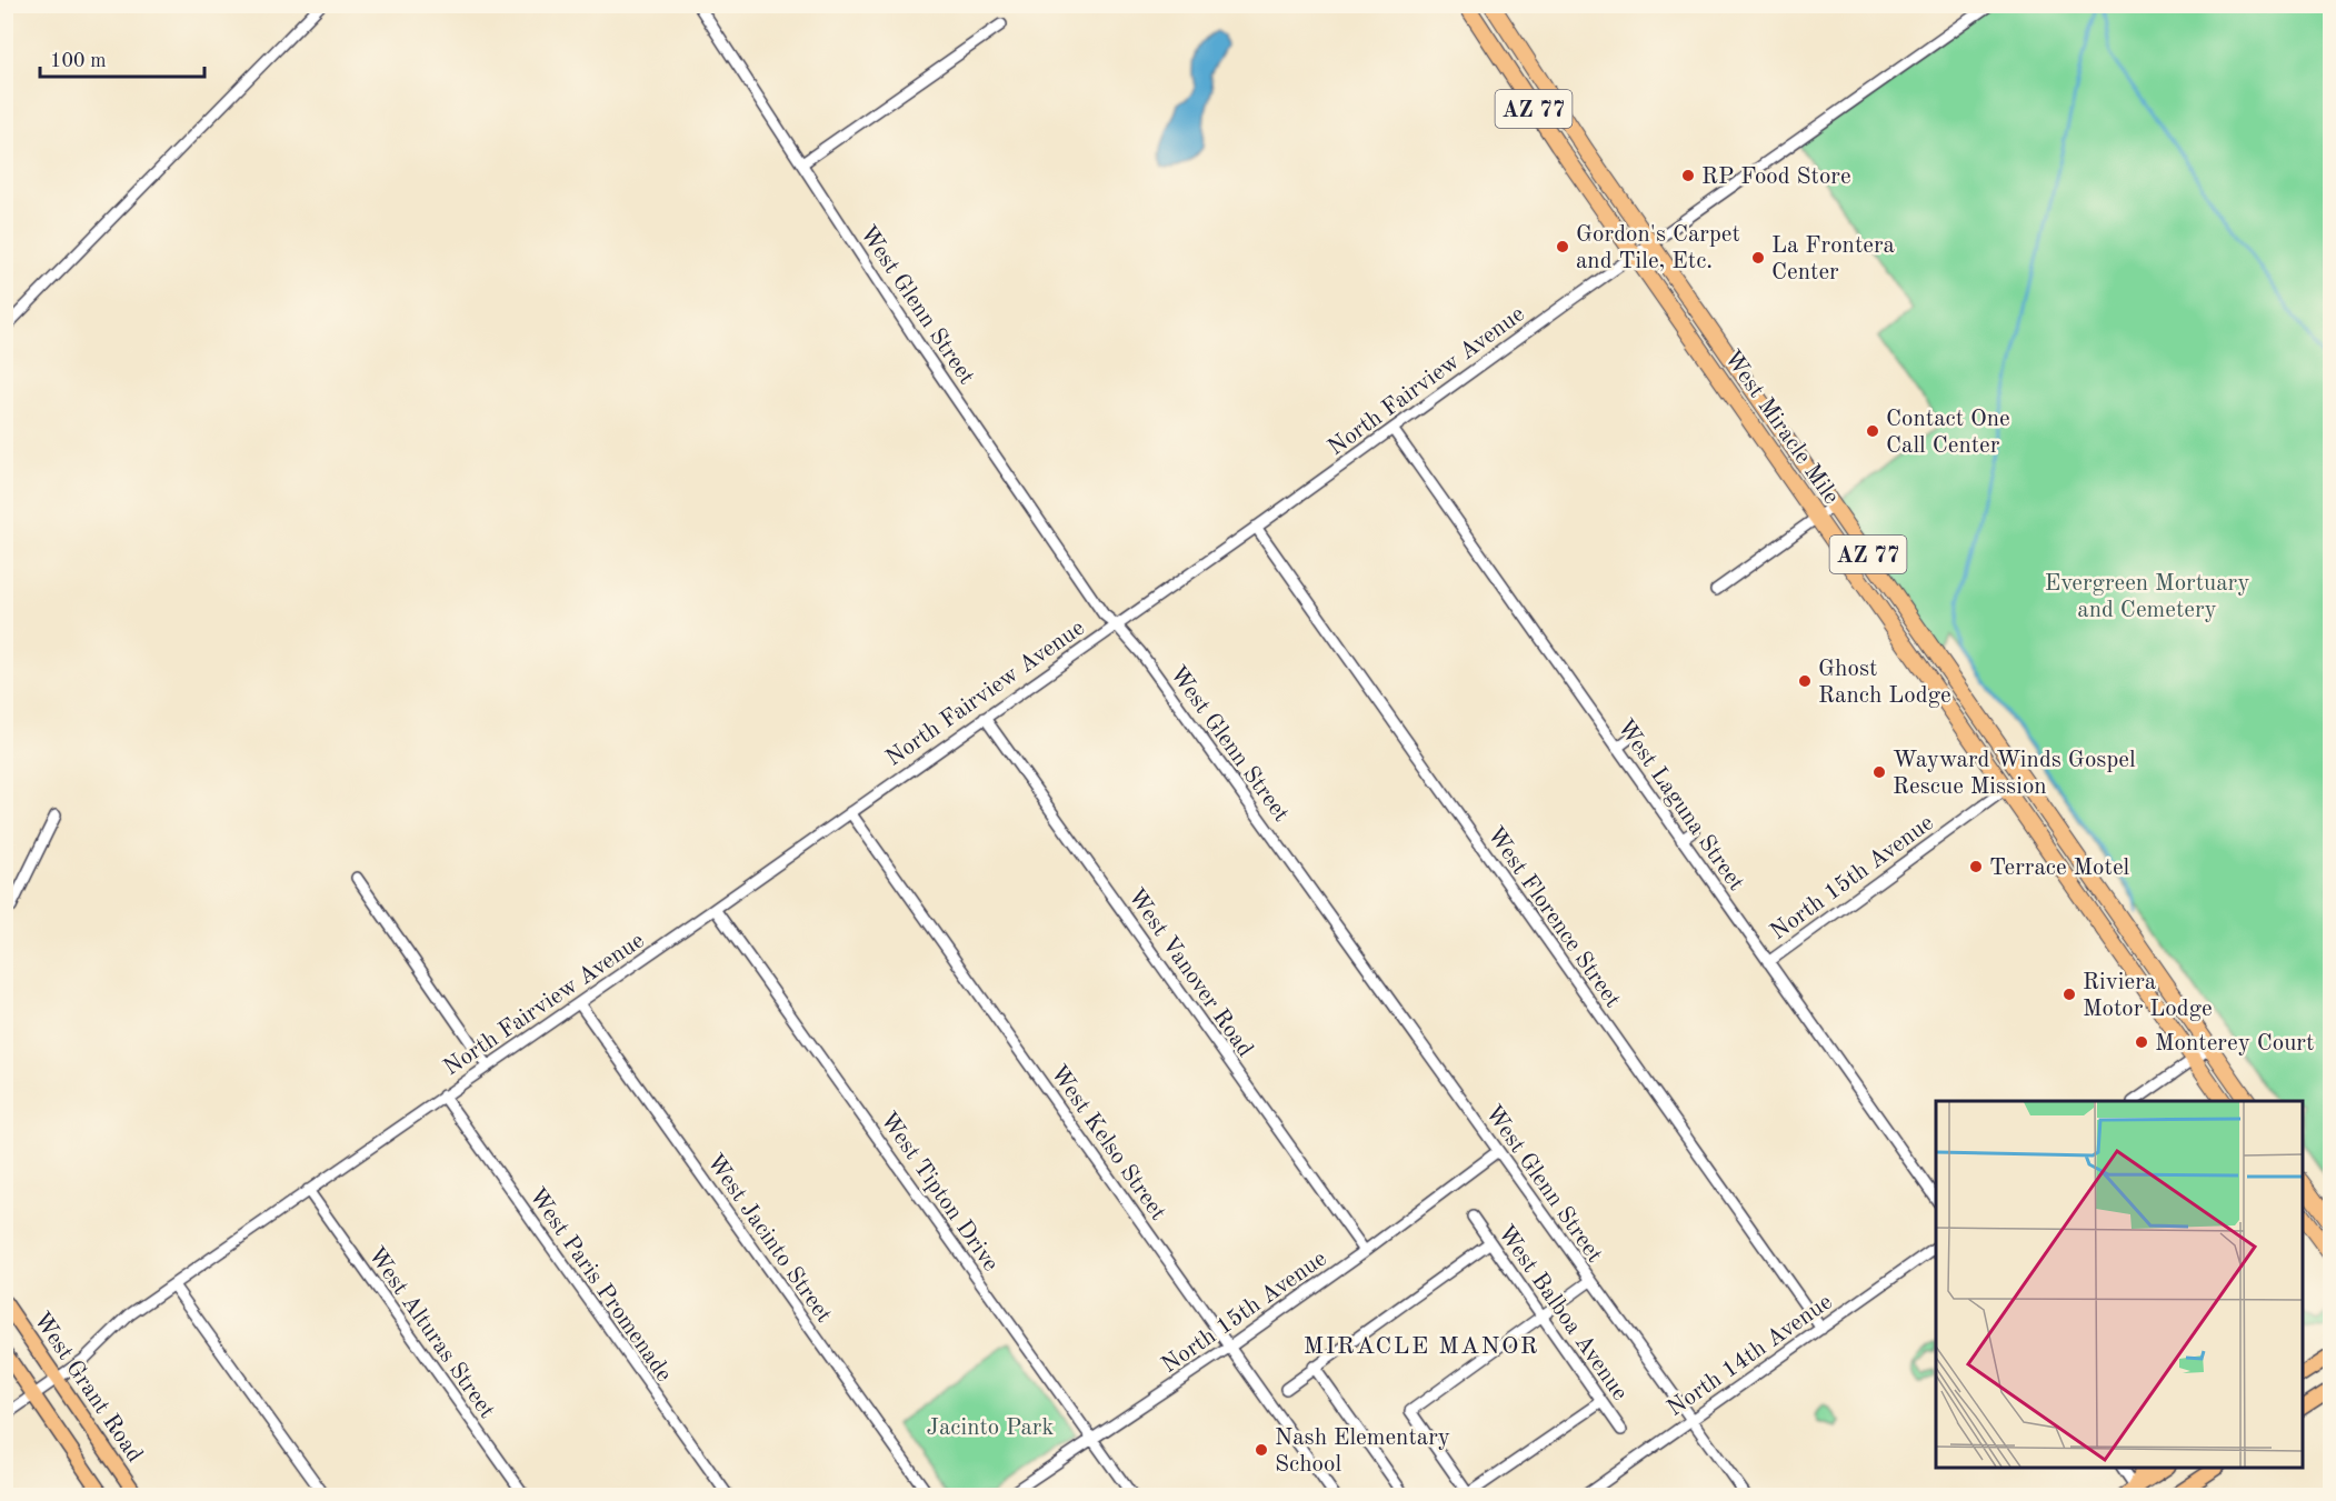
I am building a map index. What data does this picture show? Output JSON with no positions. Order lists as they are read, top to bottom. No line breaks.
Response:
{"streets":{"highway":["AZ 77","West Miracle Mile"],"main road":["West Grant Road"],"street":["West Glenn Street","North Fairview Avenue","West Laguna Street","North 15th Avenue","West Florence Street","West Vanover Road","West Kelso Street","West Tipton Drive","West Jacinto Street","West Paris Promenade","West Balboa Avenue","West Alturas Street","North 14th Avenue"]},"crossings":[["West Glenn Street","North Fairview Avenue"],["West Glenn Street","North 15th Avenue"],["West Glenn Street","North 14th Avenue"],["North Fairview Avenue","West Miracle Mile"],["North Fairview Avenue","West Laguna Street"],["North Fairview Avenue","West Florence Street"],["North Fairview Avenue","West Vanover Road"],["North Fairview Avenue","West Kelso Street"],["North Fairview Avenue","West Tipton Drive"],["North Fairview Avenue","West Jacinto Street"],["North Fairview Avenue","West Paris Promenade"],["North Fairview Avenue","West Alturas Street"],["North Fairview Avenue","West Grant Road"],["West Miracle Mile","North 15th Avenue"],["West Laguna Street","North 15th Avenue"],["North 15th Avenue","West Vanover Road"],["North 15th Avenue","West Kelso Street"],["North 15th Avenue","West Tipton Drive"],["West Florence Street","North 14th Avenue"]],"districts":["MIRACLE MANOR"],"parks":["Evergreen Mortuary and Cemetery","Jacinto Park"],"places":["RP Food Store","Gordon's Carpet and Tile, Etc.","La Frontera Center","Contact One Call Center","Ghost Ranch Lodge","Wayward Winds Gospel Rescue Mission","Terrace Motel","Riviera Motor Lodge","Monterey Court","Nash Elementary School"],"scale_bar":"100 m"}
